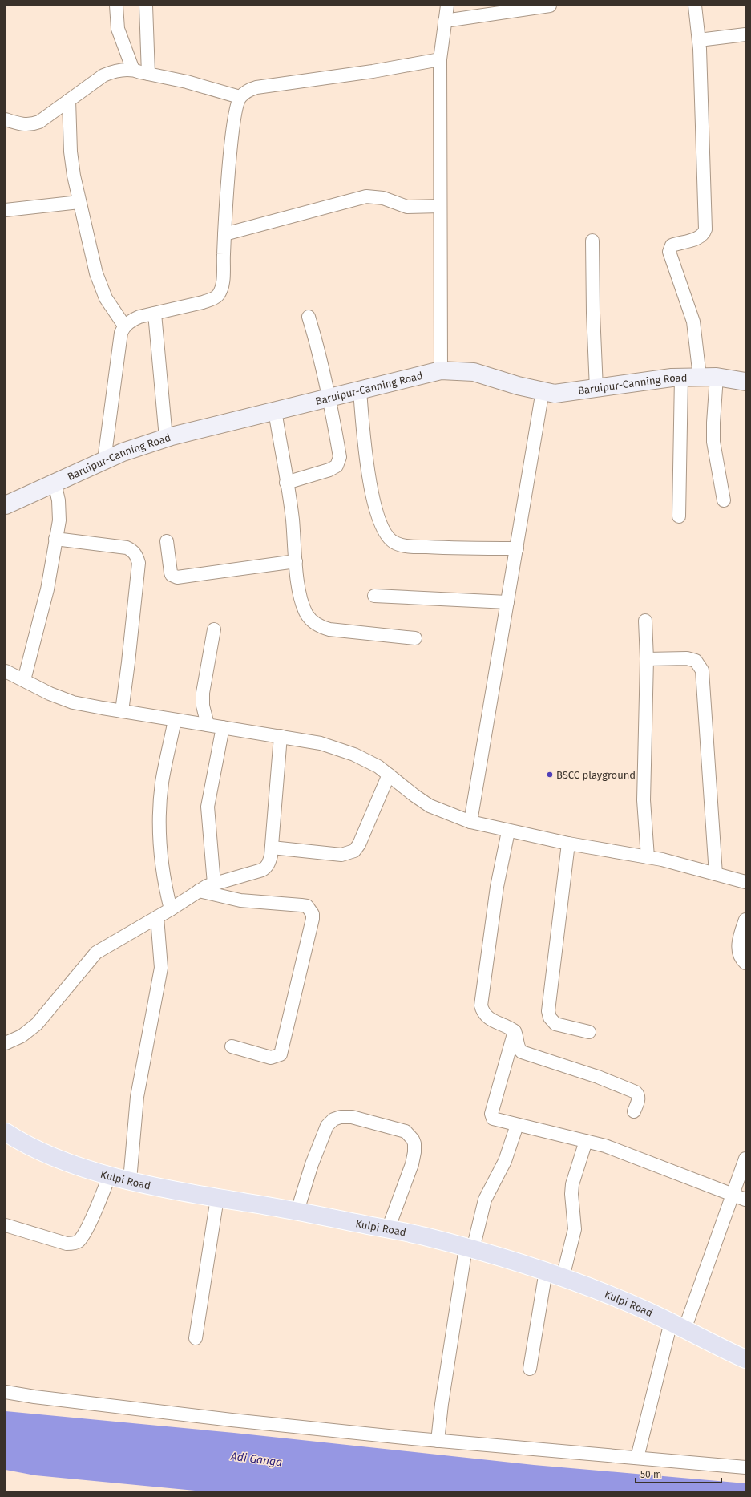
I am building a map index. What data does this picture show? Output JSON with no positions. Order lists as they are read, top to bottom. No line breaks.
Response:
{"streets":{"main road":["Baruipur-Canning Road","Kulpi Road"]},"water":["Adi Ganga"],"places":["BSCC playground"],"scale_bar":"50 m"}
